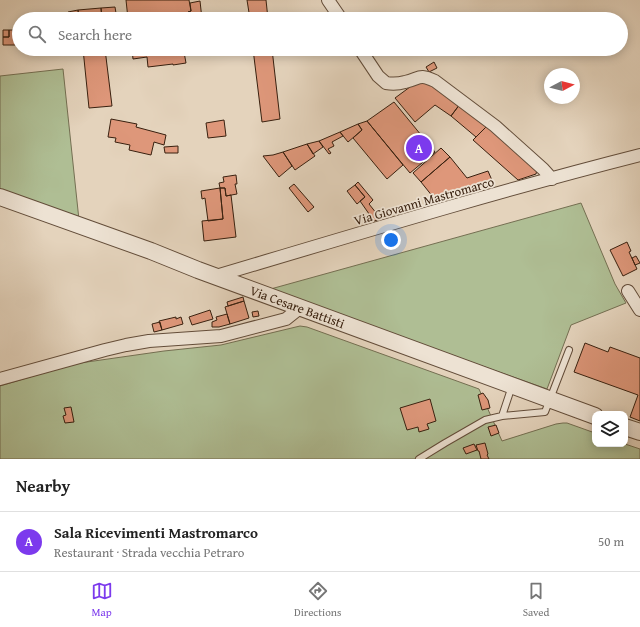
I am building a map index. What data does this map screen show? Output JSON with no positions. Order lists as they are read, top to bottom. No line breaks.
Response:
{"streets":{"street":["Via Giovanni Mastromarco","Via Cesare Battisti"]},"crossings":[["Via Giovanni Mastromarco","Via Cesare Battisti"]],"north":"right","page":{"search":"Search here","pins":"A","heading":"Nearby","list":[{"mark":"A","name":"Sala Ricevimenti Mastromarco","note":"Restaurant · Strada vecchia Petraro","value":"50 m"}],"nav":["Map","Directions","Saved"]}}
